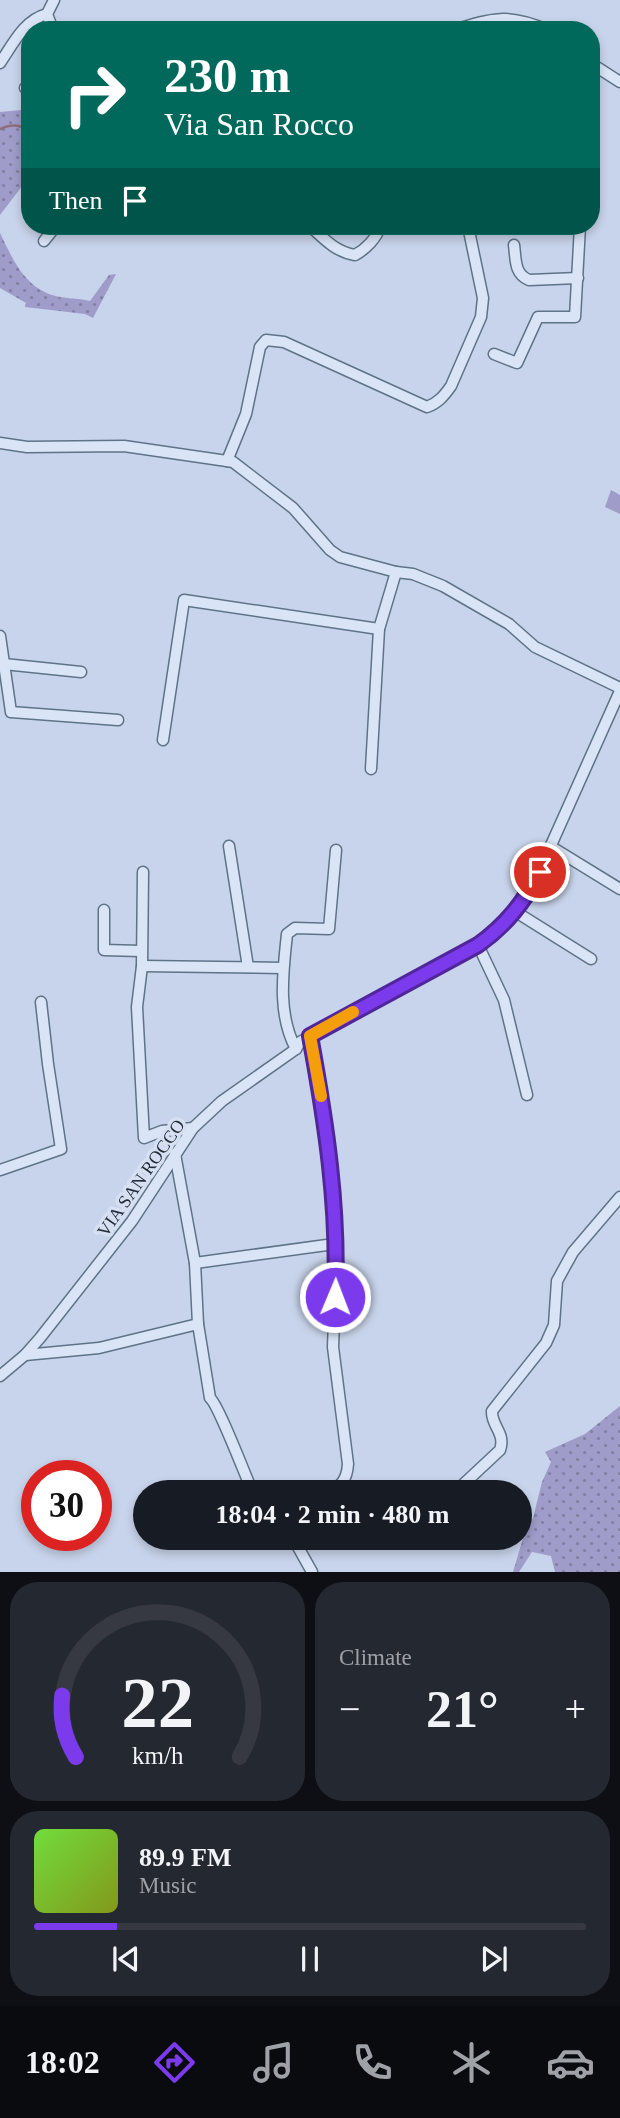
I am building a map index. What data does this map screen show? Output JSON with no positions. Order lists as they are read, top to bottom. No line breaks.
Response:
{"streets":{"street":["VIA SAN ROCCO"]},"page":{"turn":["230 m","Via San Rocco"],"then":"Then","limit":"30","trip":"18:04 · 2 min · 480 m","tile":"Climate","heat":["−","21°","+"],"song":["89.9 FM","Music"],"tabs":"18:02","gauge":["22","km/h"]}}
